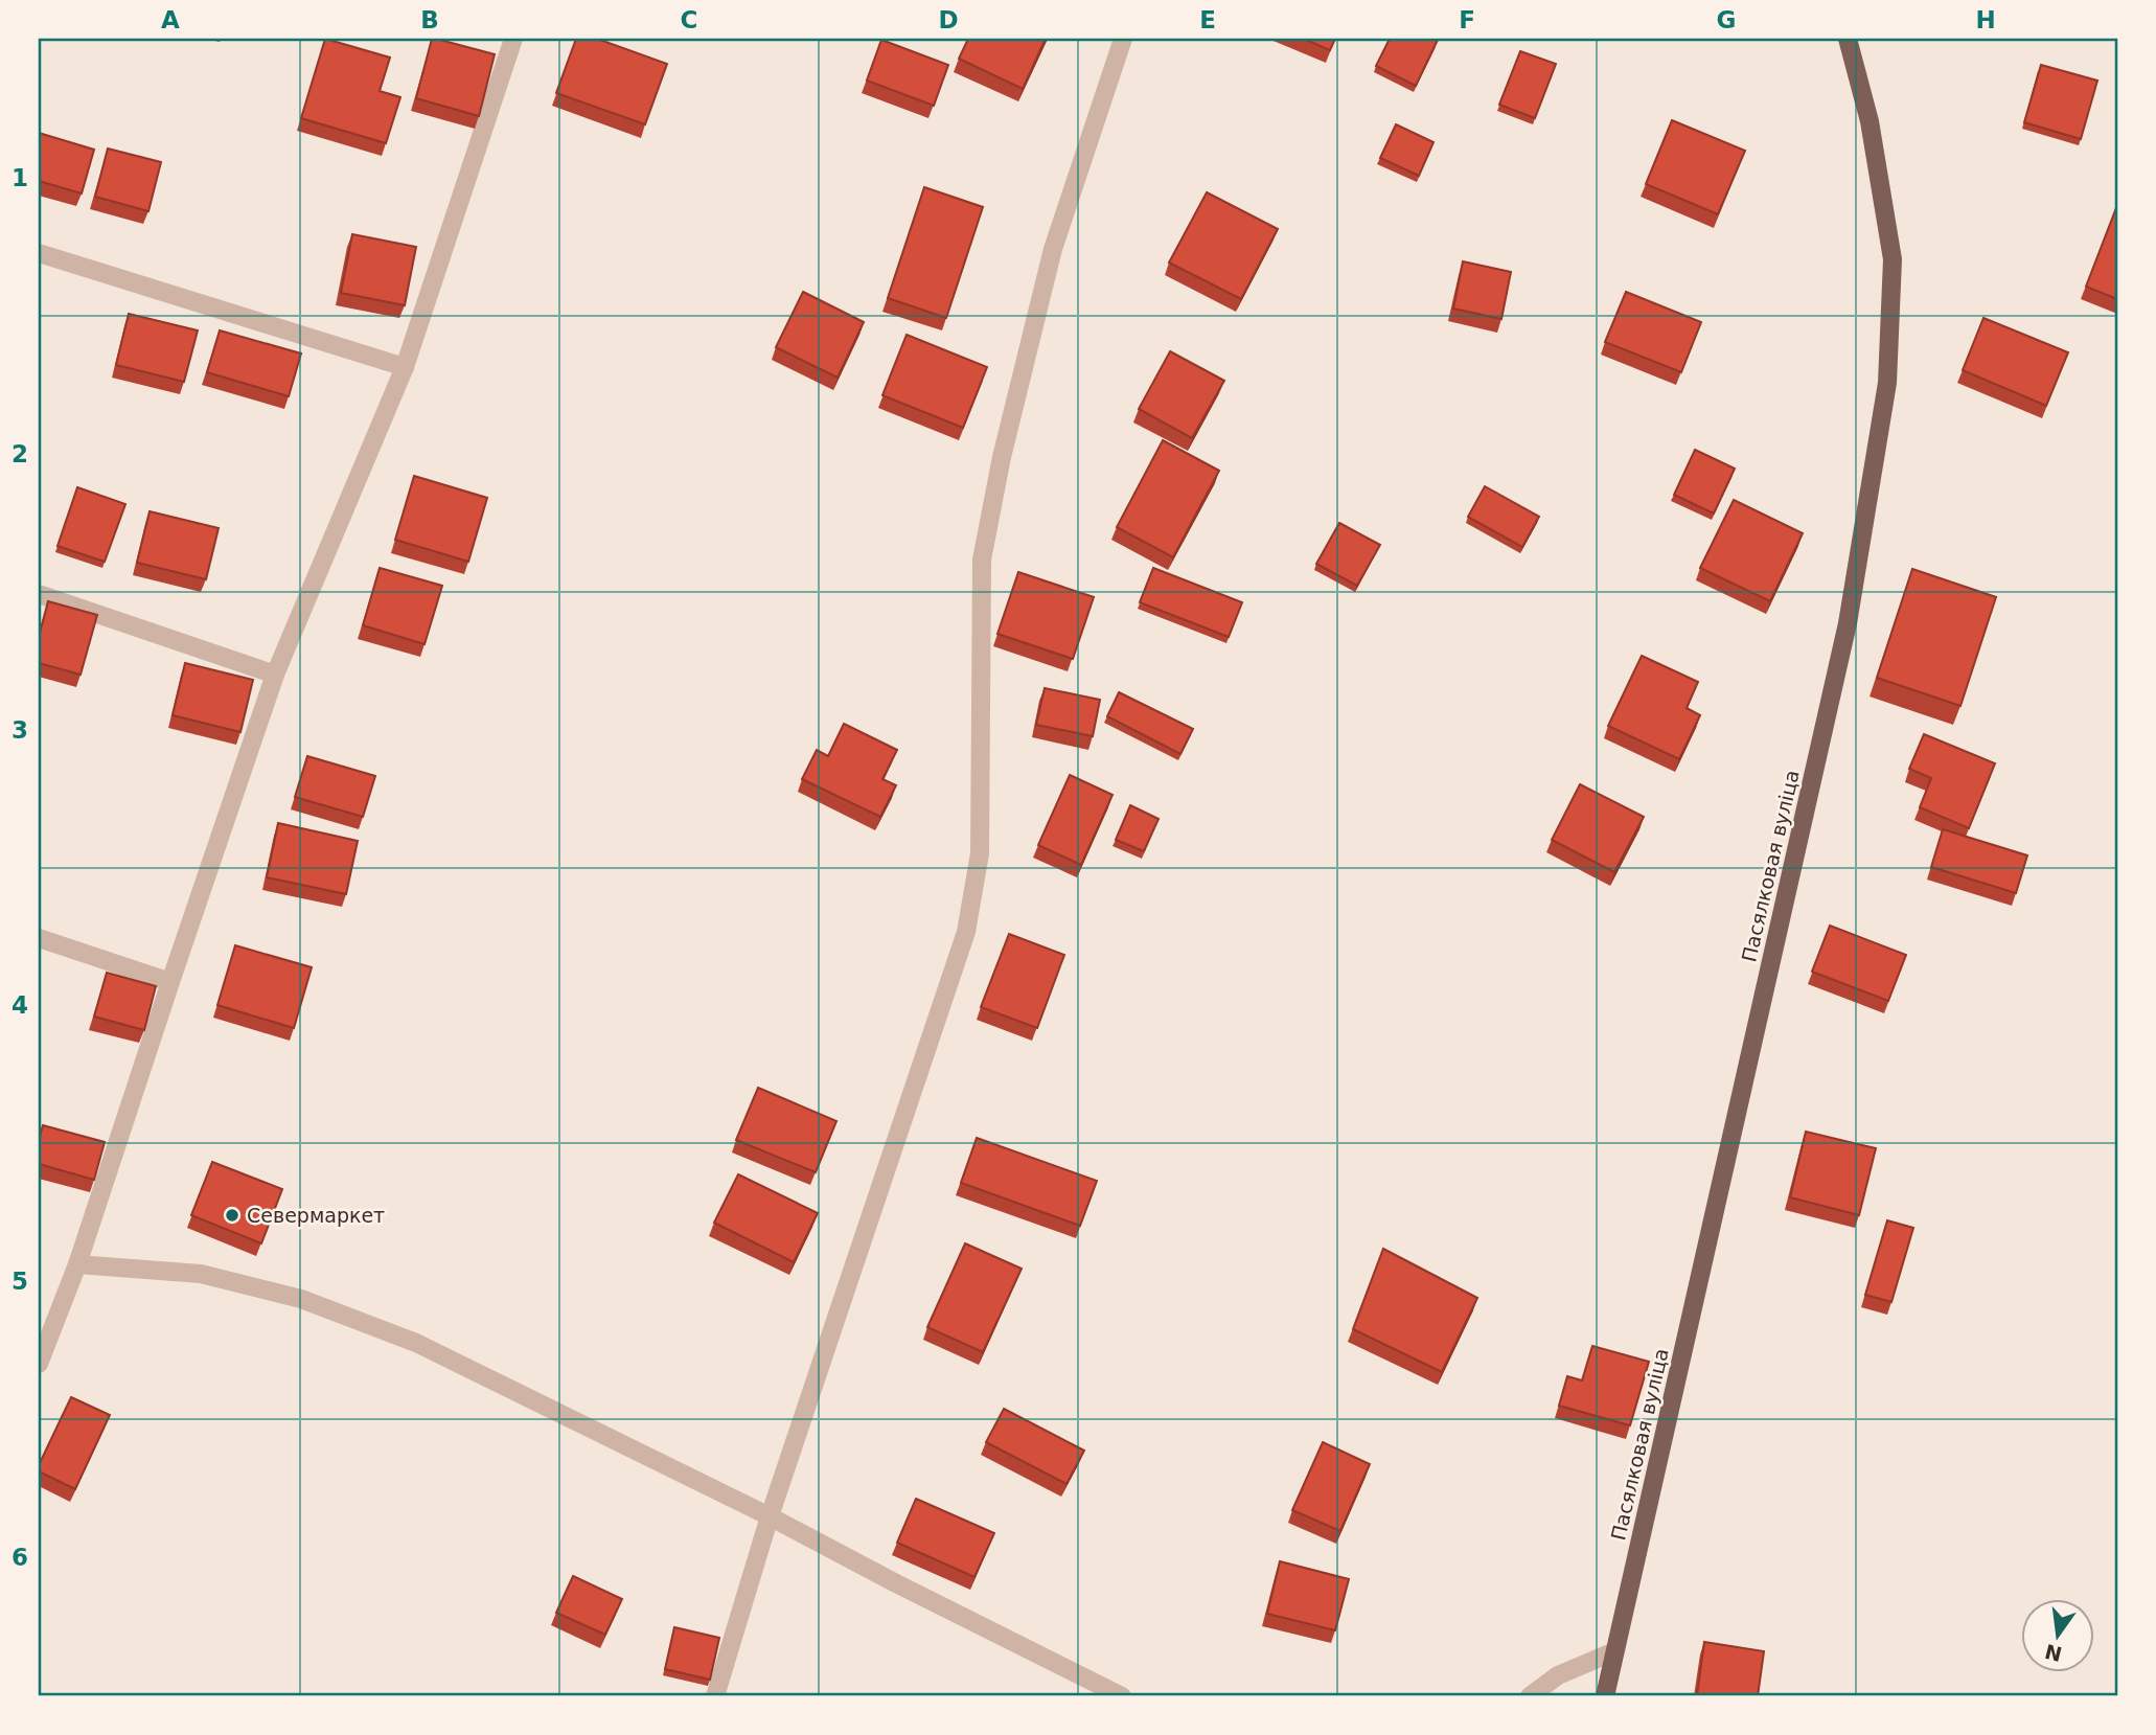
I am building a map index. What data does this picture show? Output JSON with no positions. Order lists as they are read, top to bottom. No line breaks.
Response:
{"streets":{"main road":["Пасялковая вуліца"]},"places":["Севермаркет"],"north":"bottom","grid":{"columns":["A","B","C","D","E","F","G","H"],"rows":["1","2","3","4","5","6"]}}
